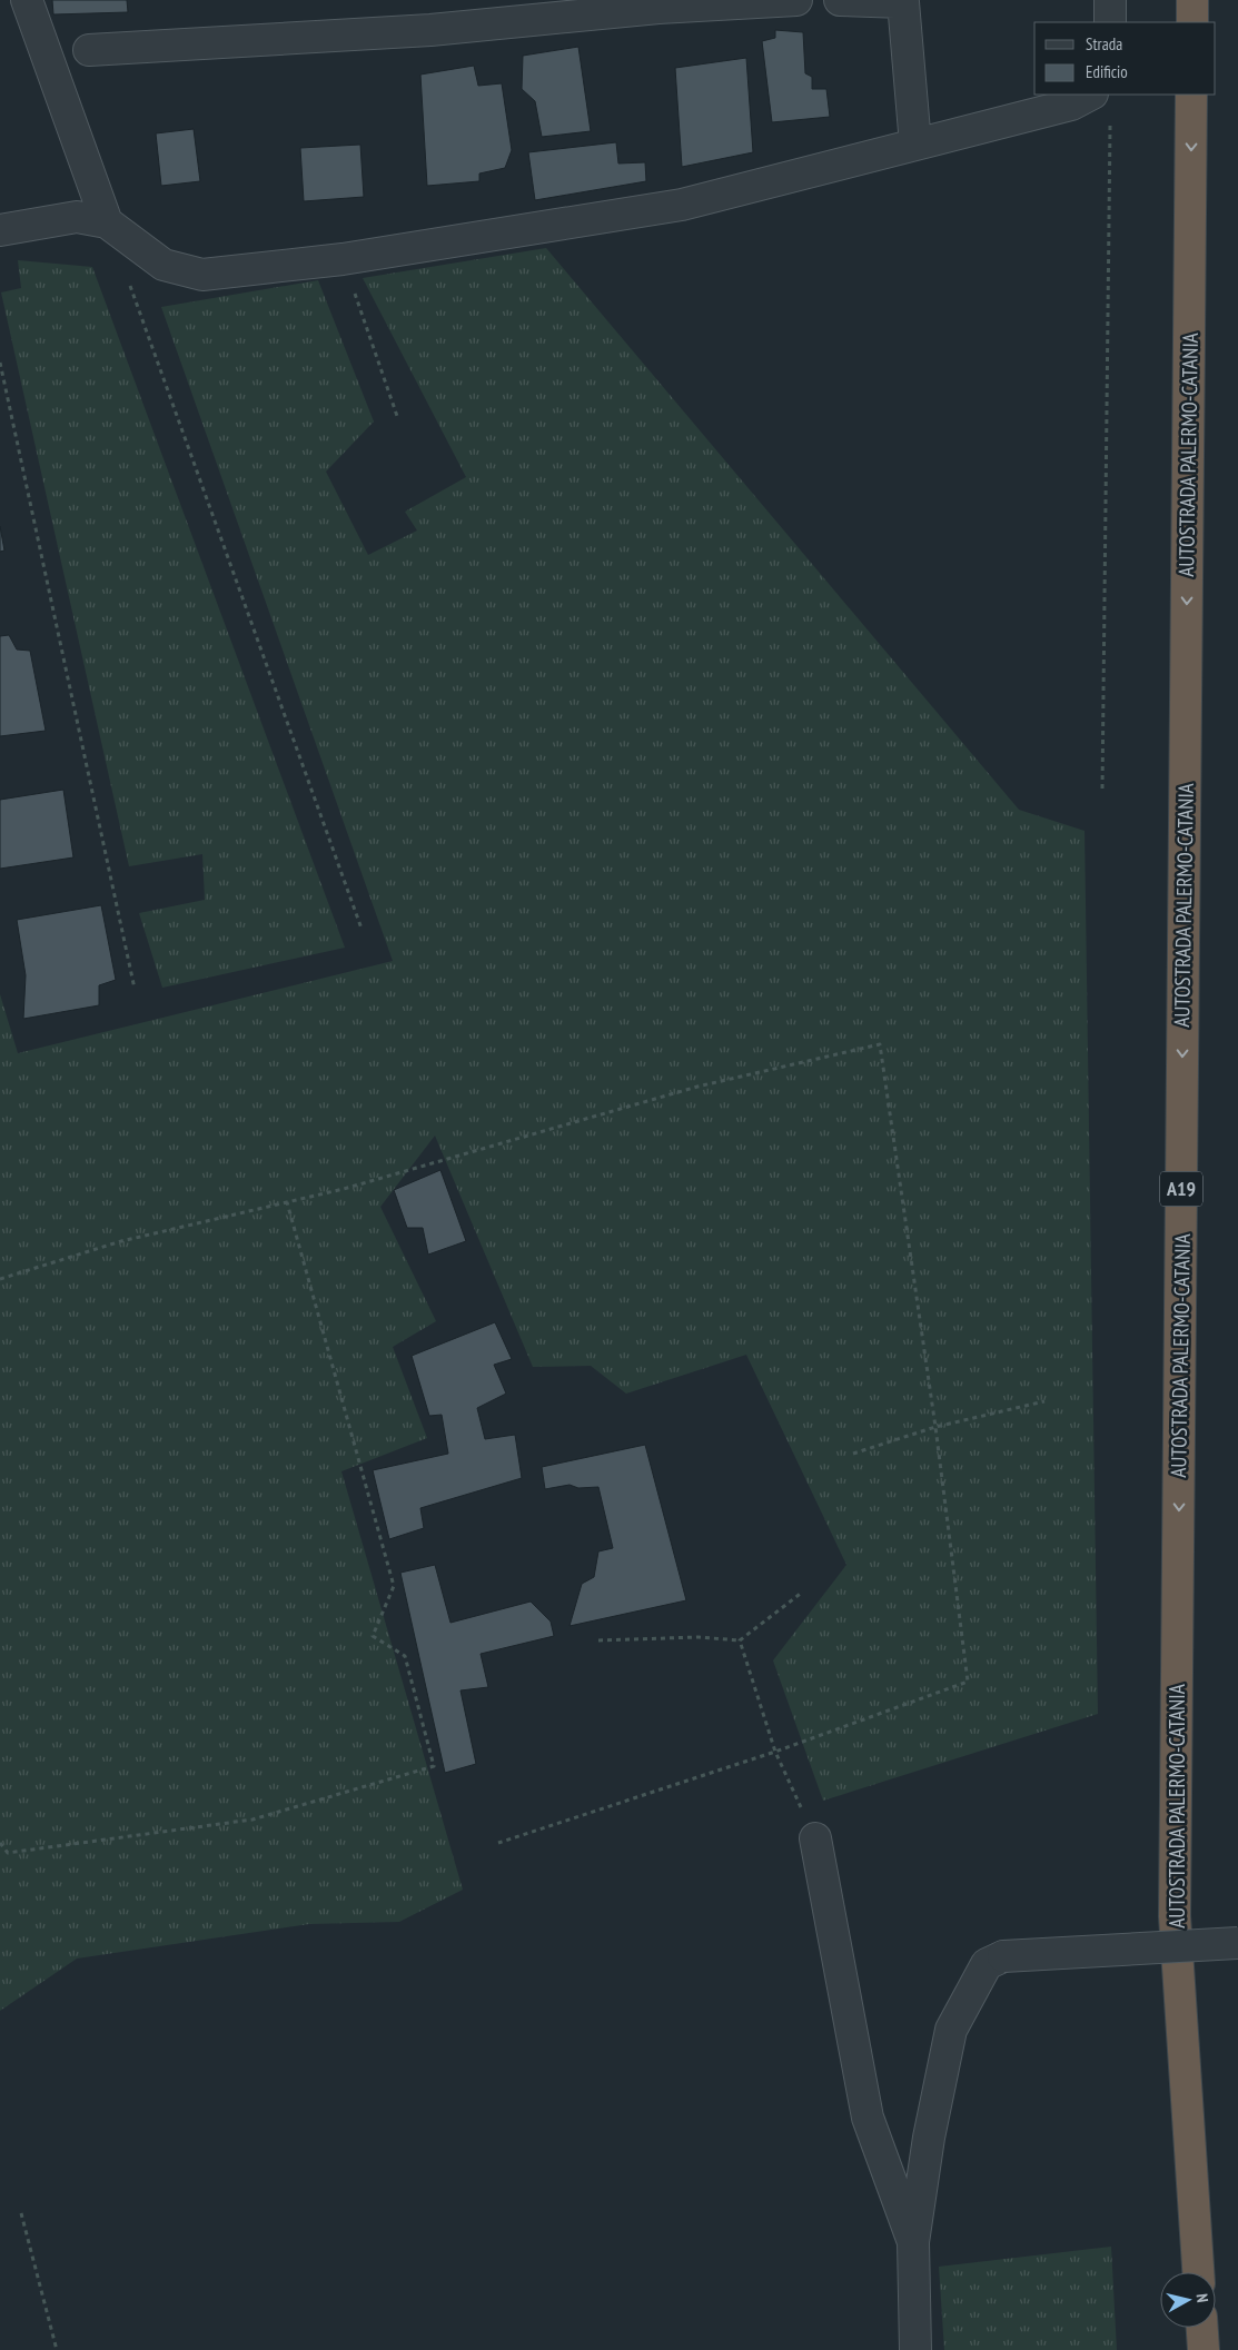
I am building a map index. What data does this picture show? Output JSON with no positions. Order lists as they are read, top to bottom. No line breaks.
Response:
{"streets":{"highway":["AUTOSTRADA PALERMO-CATANIA","A19"]},"one_way":["AUTOSTRADA PALERMO-CATANIA"],"legend":["Strada","Edificio"],"north":"right"}
